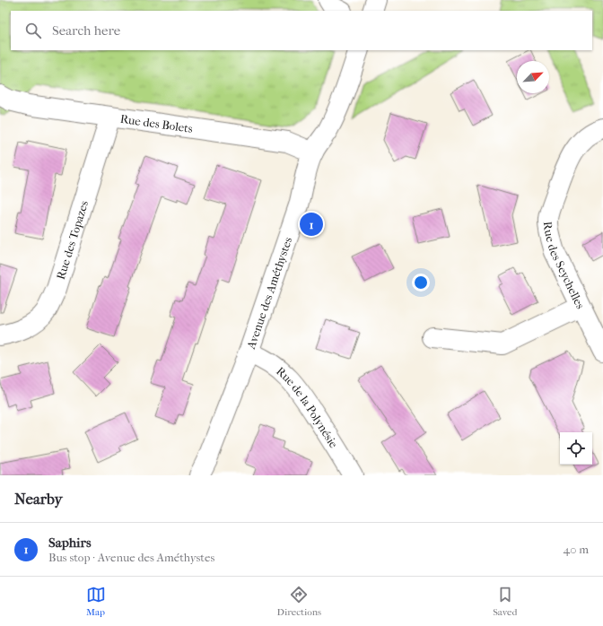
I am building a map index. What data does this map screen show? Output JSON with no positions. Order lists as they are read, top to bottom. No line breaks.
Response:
{"streets":{"street":["Rue des Bolets","Rue des Topazes","Rue des Seychelles","Avenue des Améthystes","Rue de la Polynésie"]},"crossings":[["Rue des Bolets","Rue des Topazes"],["Rue des Bolets","Avenue des Améthystes"],["Avenue des Améthystes","Rue de la Polynésie"]],"north":"top right","page":{"search":"Search here","pins":"1","heading":"Nearby","list":[{"mark":"1","name":"Saphirs","note":"Bus stop · Avenue des Améthystes","value":"40 m"}],"nav":["Map","Directions","Saved"]}}
